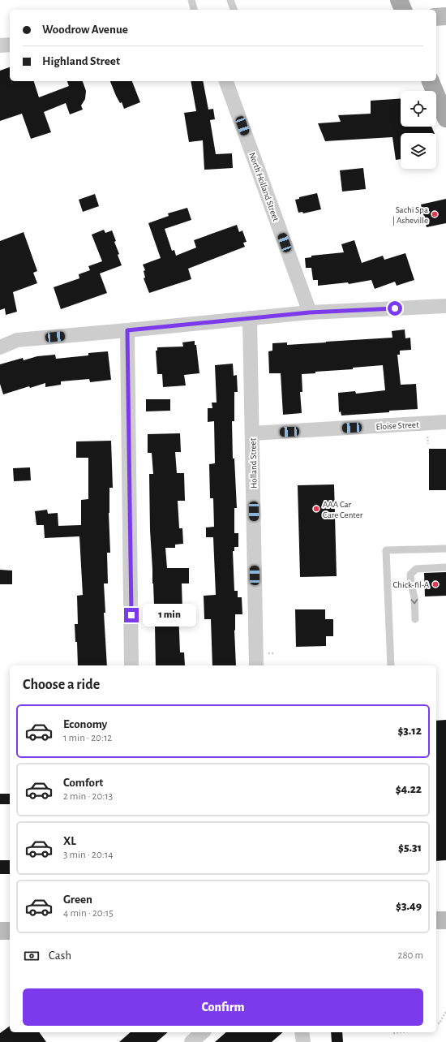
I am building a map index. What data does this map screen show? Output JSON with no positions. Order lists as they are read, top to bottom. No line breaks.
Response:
{"streets":{"street":["North Holland Street","Eloise Street","Holland Street"]},"crossings":[["Eloise Street","Holland Street"]],"places":["Sachi Spa | Asheville","AAA Car Care Center","Chick-fil-A"],"page":{"banner":["Woodrow Avenue","Highland Street"],"bubble":"1 min","heading":"Choose a ride","list":[{"name":"Economy","note":"1 min · 20:12","value":"$3.12"},{"name":"Comfort","note":"2 min · 20:13","value":"$4.22"},{"name":"XL","note":"3 min · 20:14","value":"$5.31"},{"name":"Green","note":"4 min · 20:15","value":"$3.49"}],"pay":["Cash","280 m"],"buttons":"Confirm"}}
